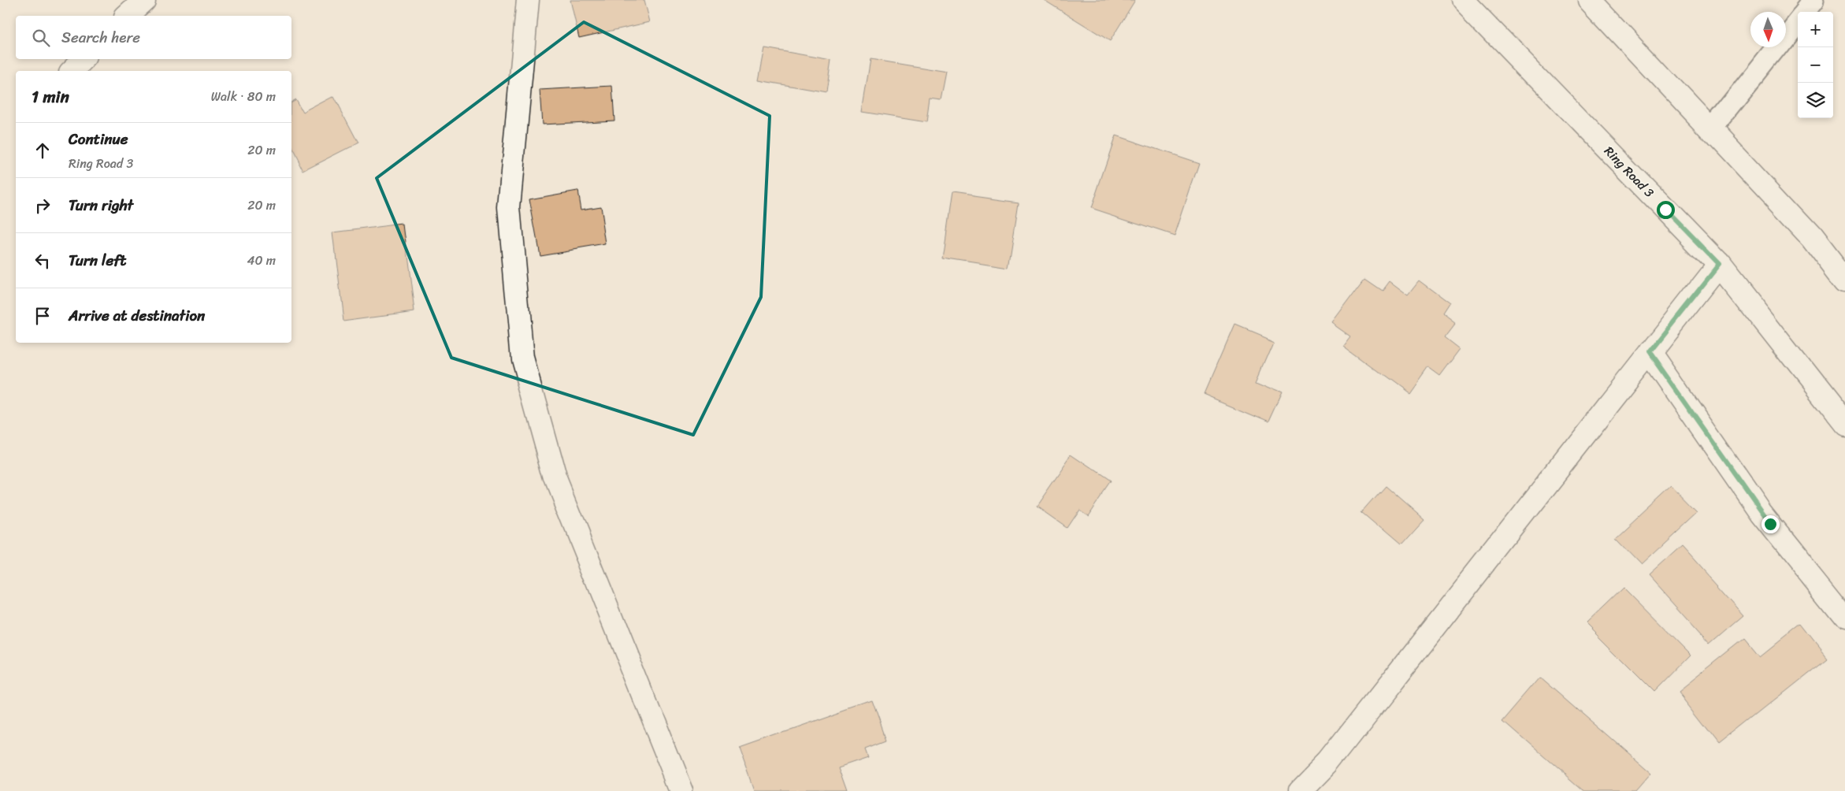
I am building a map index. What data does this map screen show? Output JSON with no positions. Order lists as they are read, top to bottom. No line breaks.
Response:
{"streets":{"street":["Ring Road 3"]},"north":"bottom","page":{"map_buttons":["+","−"],"search":"Search here","heading":["1 min","Walk · 80 m"],"list":[["Continue","Ring Road 3","20 m"],["Turn right","20 m"],["Turn left","40 m"],"Arrive at destination"]}}
